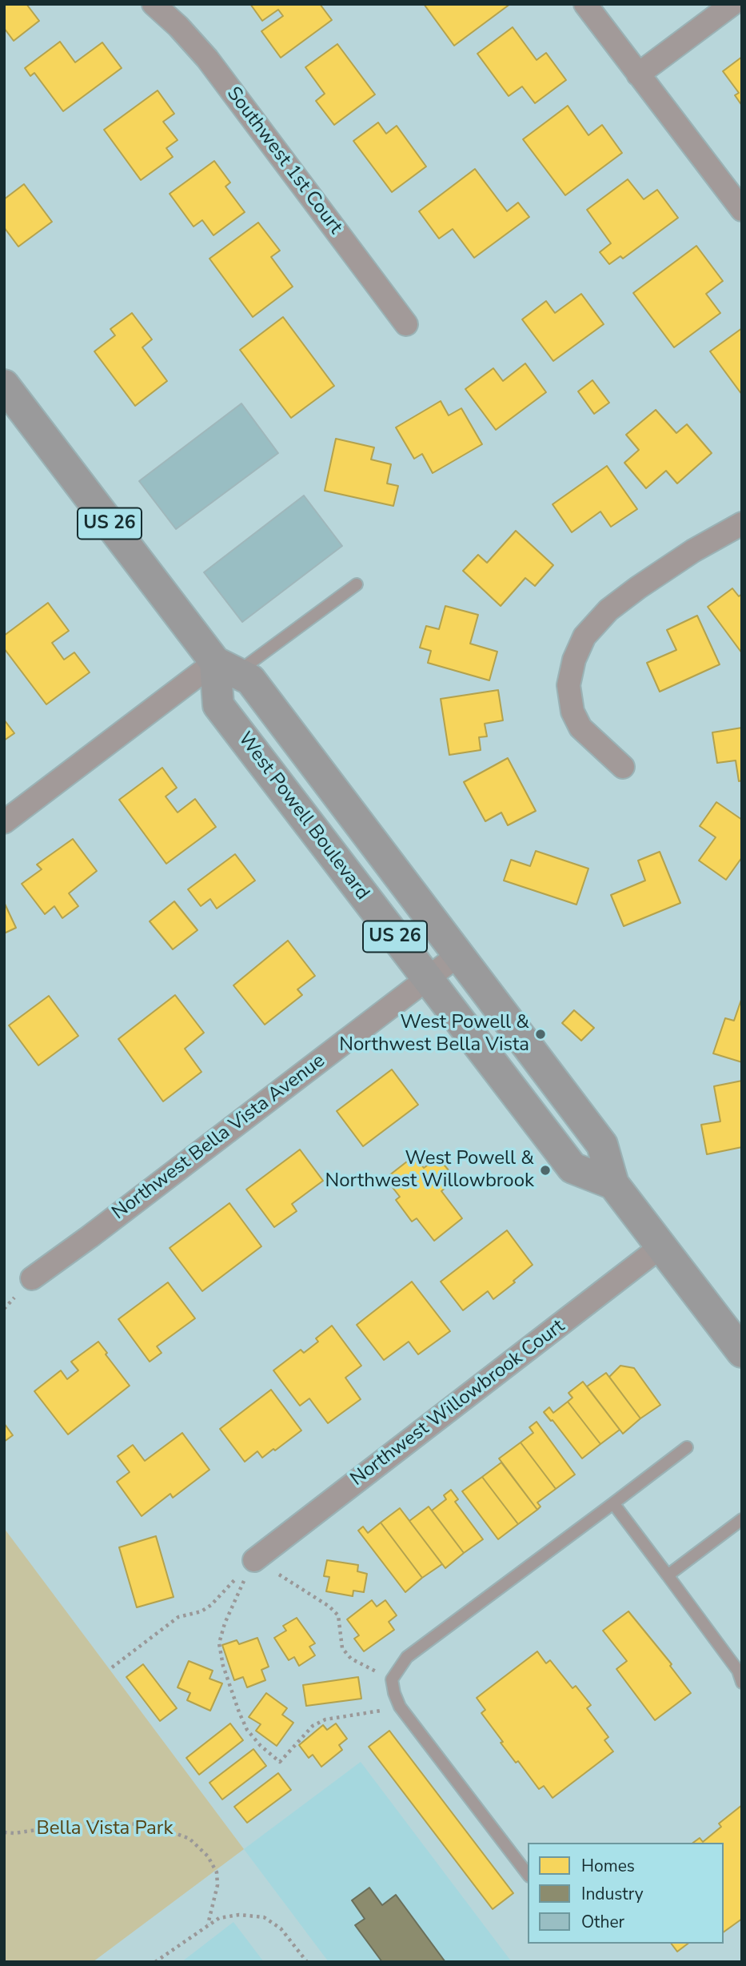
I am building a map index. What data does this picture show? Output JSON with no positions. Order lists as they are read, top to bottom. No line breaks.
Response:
{"streets":{"main road":["US 26","West Powell Boulevard"],"street":["Southwest 1st Court","Northwest Bella Vista Avenue","Northwest Willowbrook Court"]},"crossings":[["West Powell Boulevard","Northwest Bella Vista Avenue"],["West Powell Boulevard","Northwest Willowbrook Court"]],"parks":["Bella Vista Park"],"places":["West Powell & Northwest Bella Vista","West Powell & Northwest Willowbrook"],"legend":["Homes","Industry","Other"]}
